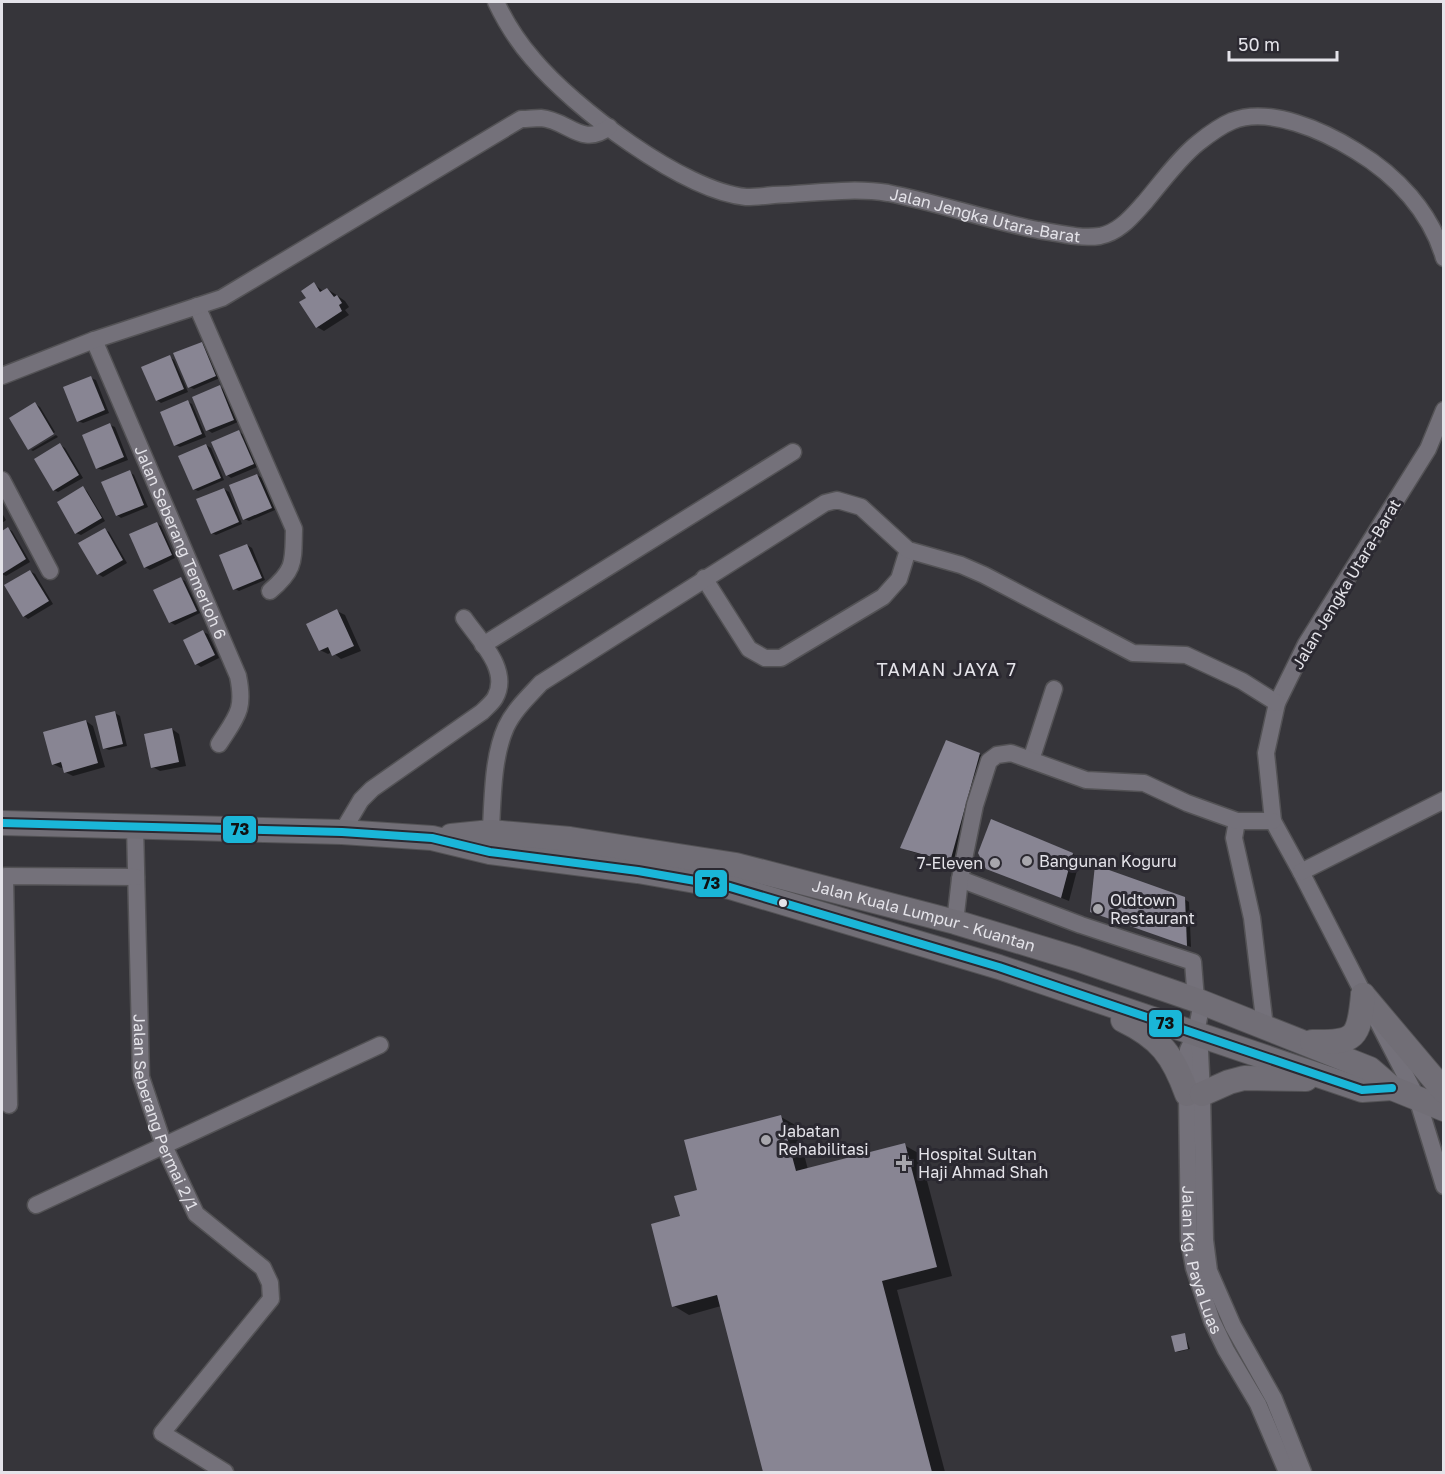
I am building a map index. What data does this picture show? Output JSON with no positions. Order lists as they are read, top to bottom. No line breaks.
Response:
{"streets":{"highway":["Jalan Kuala Lumpur - Kuantan"],"street":["Jalan Jengka Utara-Barat","Jalan Seberang Temerloh 6","Jalan Seberang Permai 2/1","Jalan Kg. Paya Luas"]},"crossings":[["Jalan Jengka Utara-Barat","Jalan Kuala Lumpur - Kuantan"],["Jalan Kuala Lumpur - Kuantan","Jalan Seberang Permai 2/1"],["Jalan Kuala Lumpur - Kuantan","Jalan Kg. Paya Luas"]],"districts":["TAMAN JAYA 7"],"places":{"other":["Bangunan Koguru","7-Eleven","Oldtown Restaurant","Jabatan Rehabilitasi"],"health":["Hospital Sultan Haji Ahmad Shah"]},"lines":["transit line 73"],"scale_bar":"50 m"}
